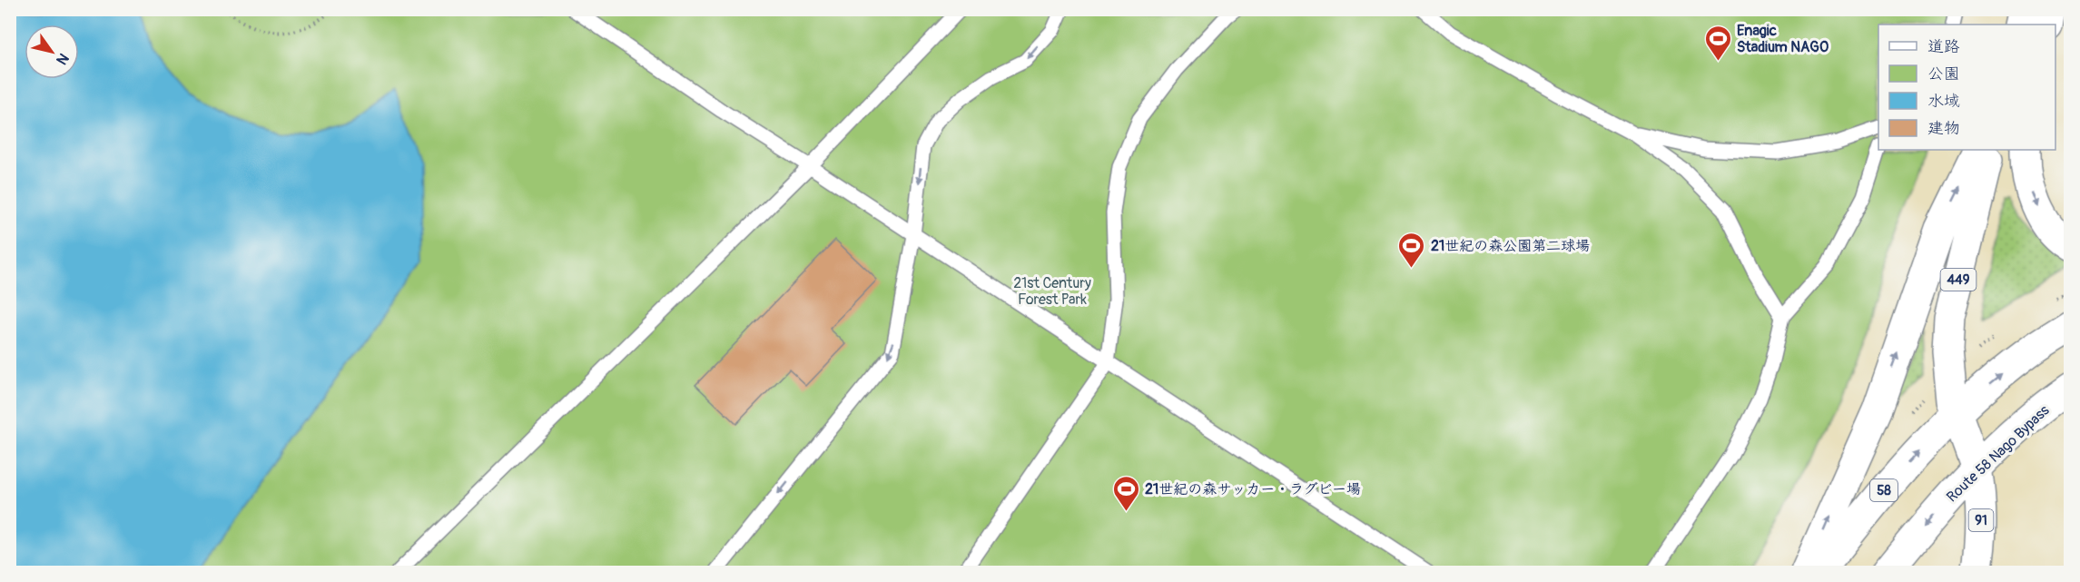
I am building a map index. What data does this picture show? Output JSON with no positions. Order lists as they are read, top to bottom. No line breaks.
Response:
{"streets":{"main road":["449","Route 58 Nago Bypass","58","91"]},"crossings":[["449","Route 58 Nago Bypass"],["449","58"],["449","91"],["Route 58 Nago Bypass","91"]],"parks":["21st Century Forest Park"],"places":{"sports":["Enagic Stadium NAGO","21世紀の森公園第二球場","21世紀の森サッカー・ラグビー場"]},"legend":["道路","公園","水域","建物"],"north":"bottom right"}
